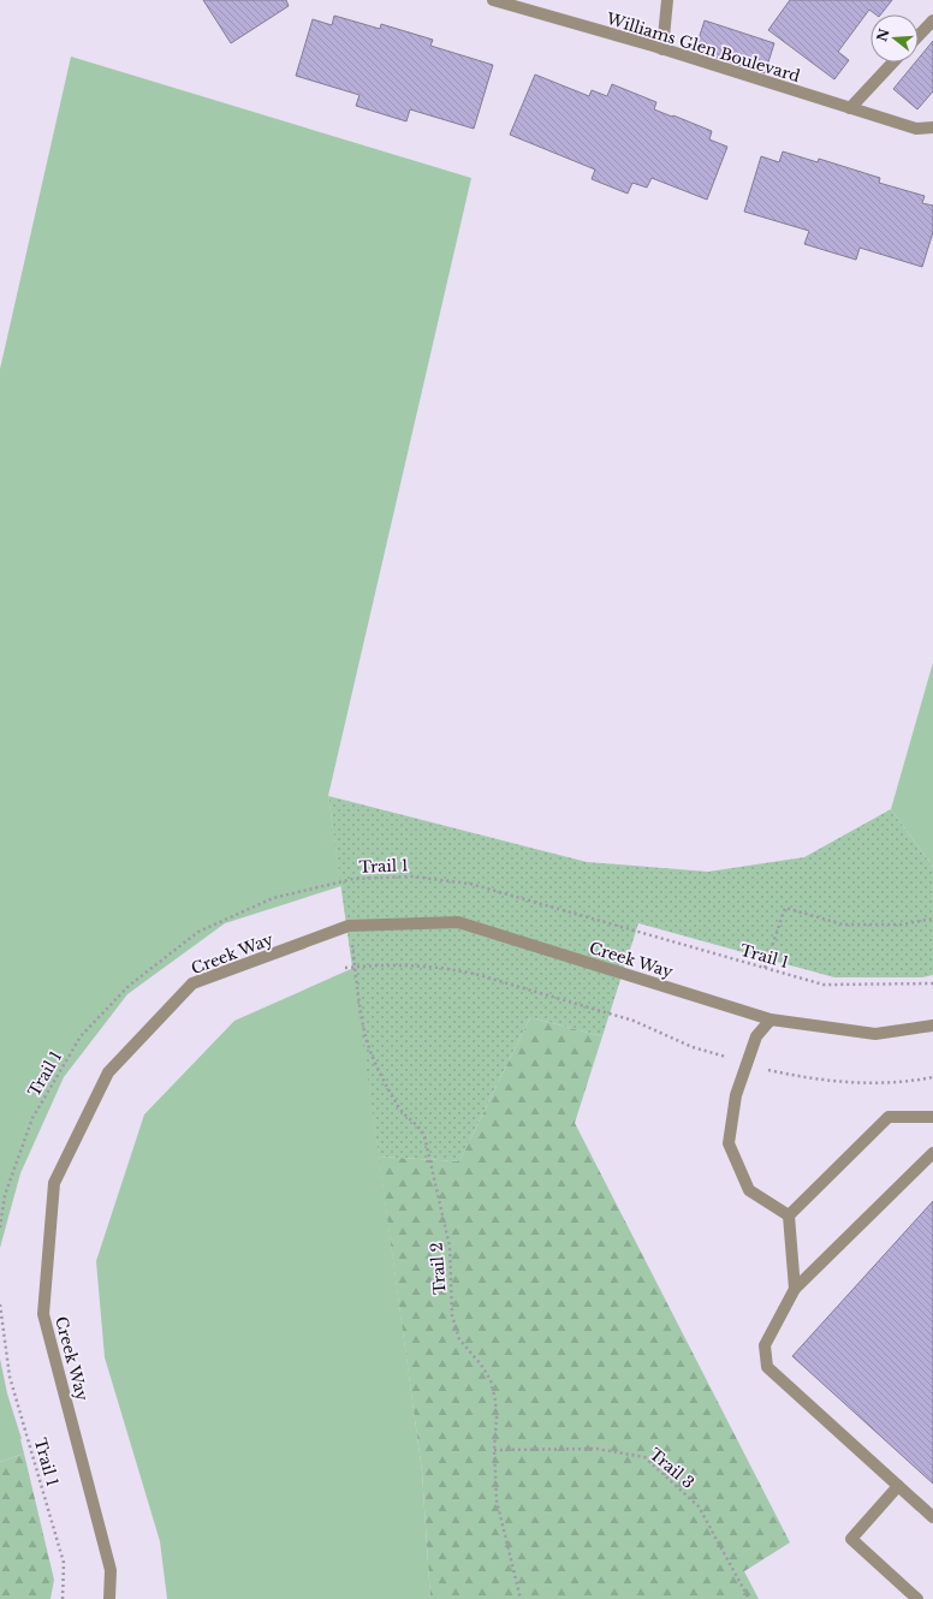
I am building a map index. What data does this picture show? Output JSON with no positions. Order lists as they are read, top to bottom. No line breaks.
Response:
{"streets":{"street":["Williams Glen Boulevard","Creek Way"],"path":["Trail 1","Trail 2","Trail 3"]},"crossings":[["Trail 2","Trail 3"]],"north":"left"}
